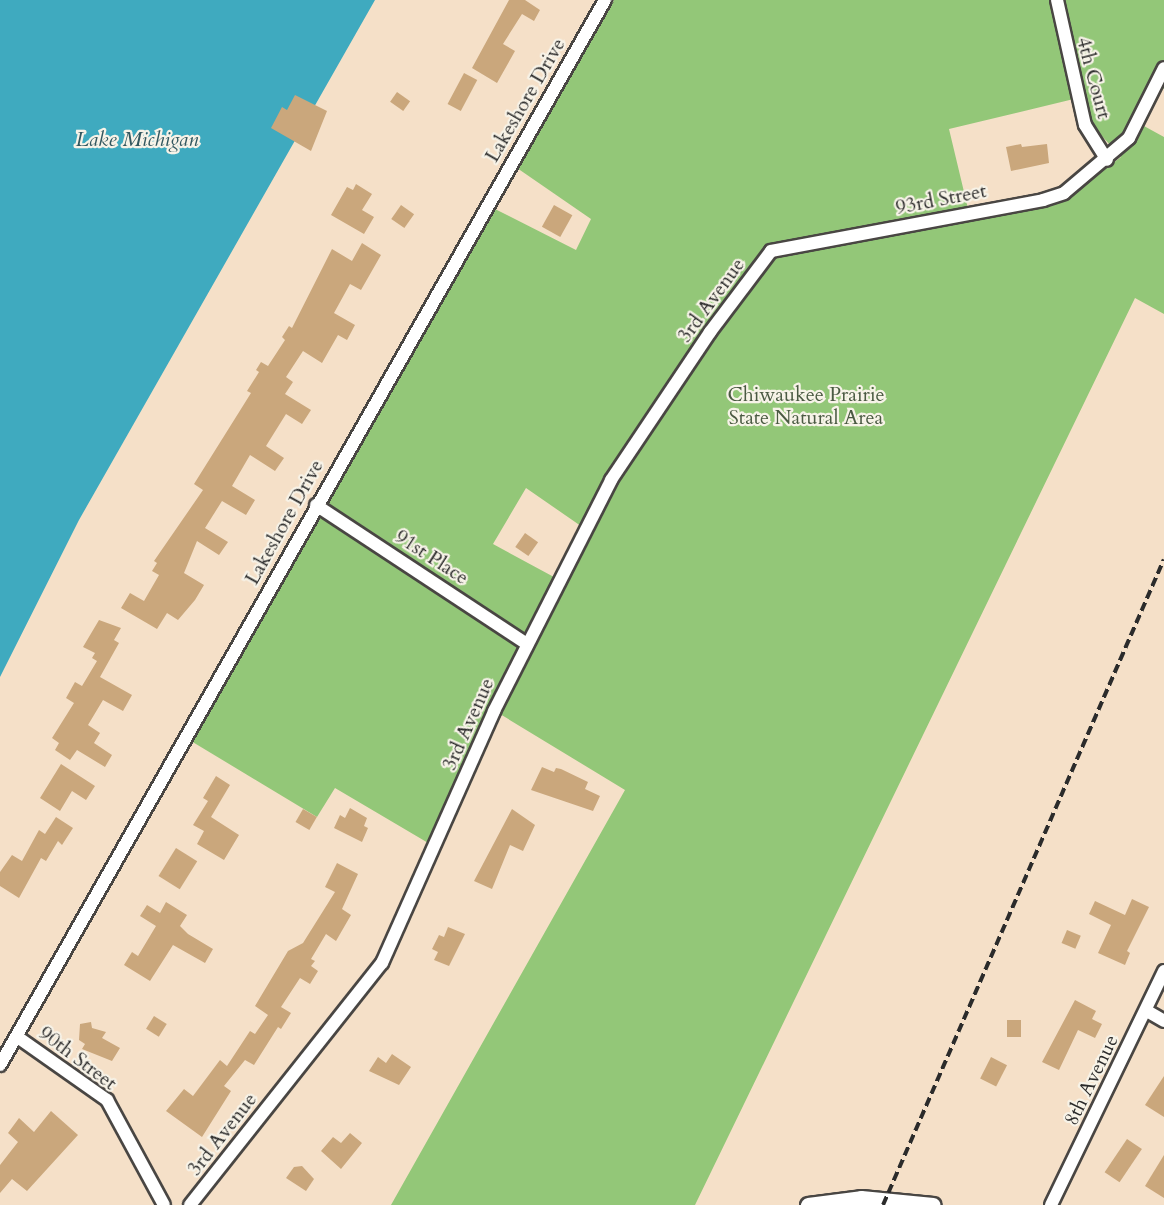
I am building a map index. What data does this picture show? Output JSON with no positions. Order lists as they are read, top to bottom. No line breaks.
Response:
{"streets":{"street":["4th Court","Lakeshore Drive","93rd Street","3rd Avenue","91st Place","90th Street","8th Avenue"]},"crossings":[["4th Court","93rd Street"],["Lakeshore Drive","91st Place"],["Lakeshore Drive","90th Street"],["93rd Street","3rd Avenue"],["3rd Avenue","91st Place"]],"water":["Lake Michigan"],"parks":["Chiwaukee Prairie State Natural Area"]}
